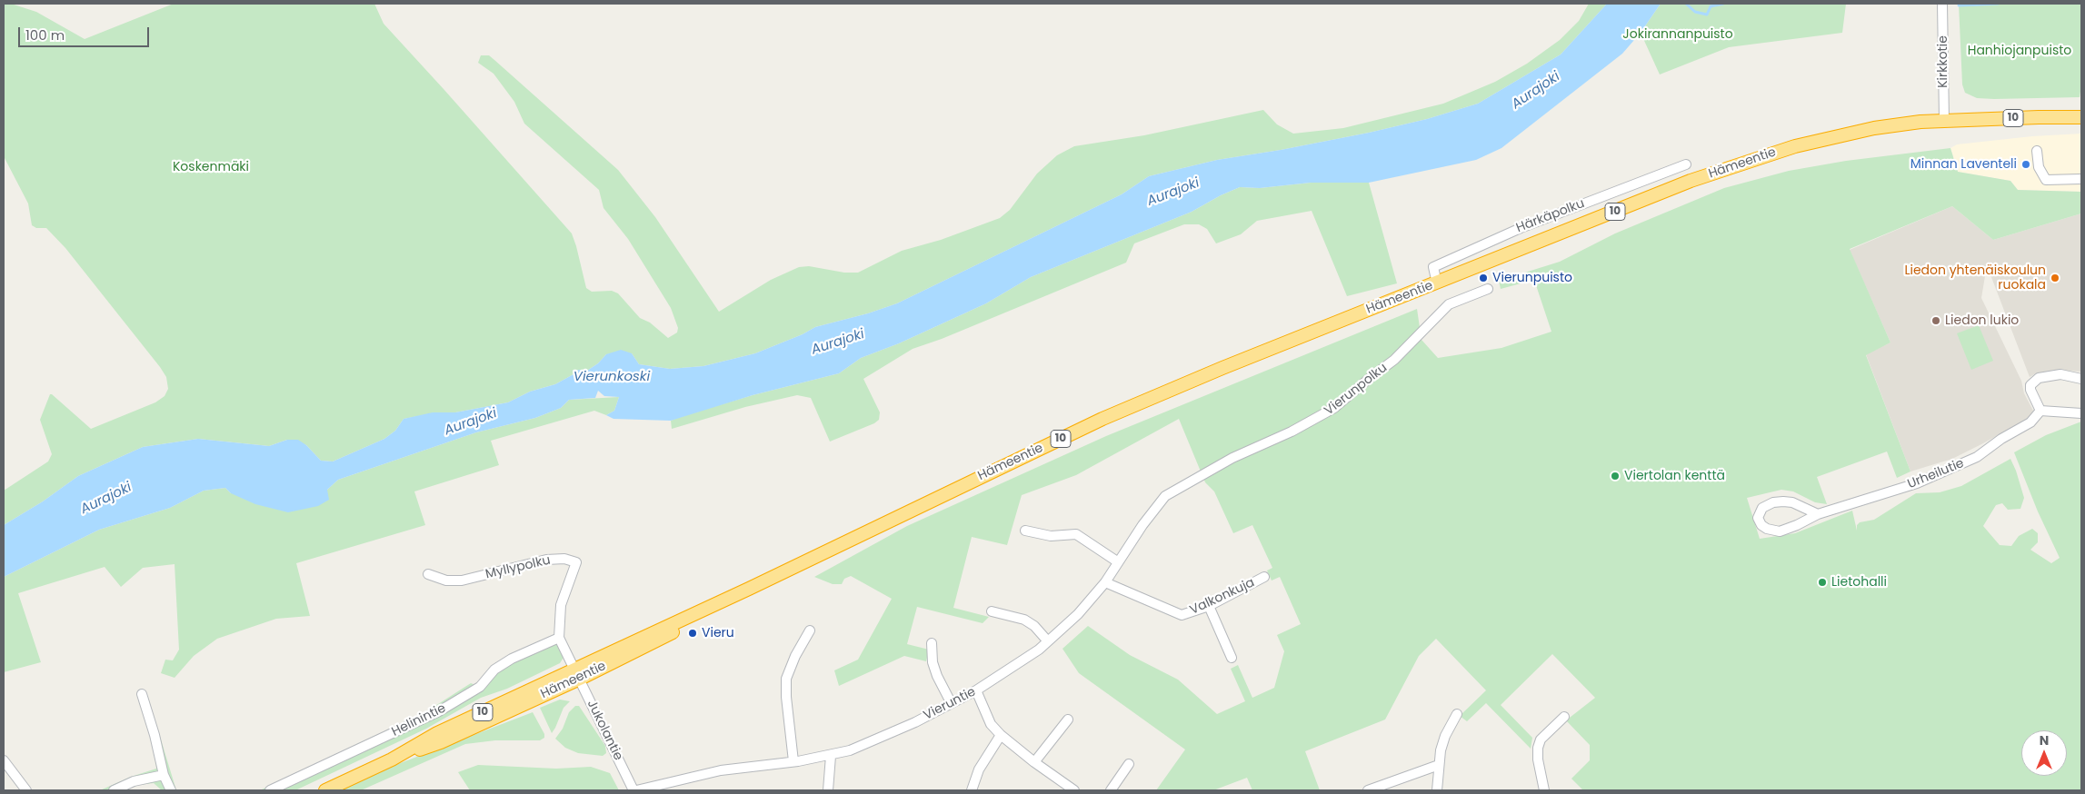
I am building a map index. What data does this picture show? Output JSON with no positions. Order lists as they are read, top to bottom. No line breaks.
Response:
{"streets":{"highway":["10","Hämeentie"],"street":["Kirkkotie","Härkäpolku","Vierunpolku","Urheilutie","Myllypolku","Valkonkuja","Vieruntie","Helinintie","Jukolantie"]},"crossings":[["Kirkkotie","Hämeentie"],["Hämeentie","Härkäpolku"],["Hämeentie","Jukolantie"],["Vierunpolku","Vieruntie"],["Myllypolku","Helinintie"],["Valkonkuja","Vieruntie"],["Vieruntie","Jukolantie"]],"water":["Aurajoki","Vierunkoski"],"parks":["Jokirannanpuisto","Hanhiojanpuisto","Koskenmäki"],"places":["Minnan Laventeli","Vierunpuisto","Liedon yhtenäiskoulun ruokala","Liedon lukio","Viertolan kenttä","Lietohalli","Vieru"],"scale_bar":"100 m","north":"top"}
